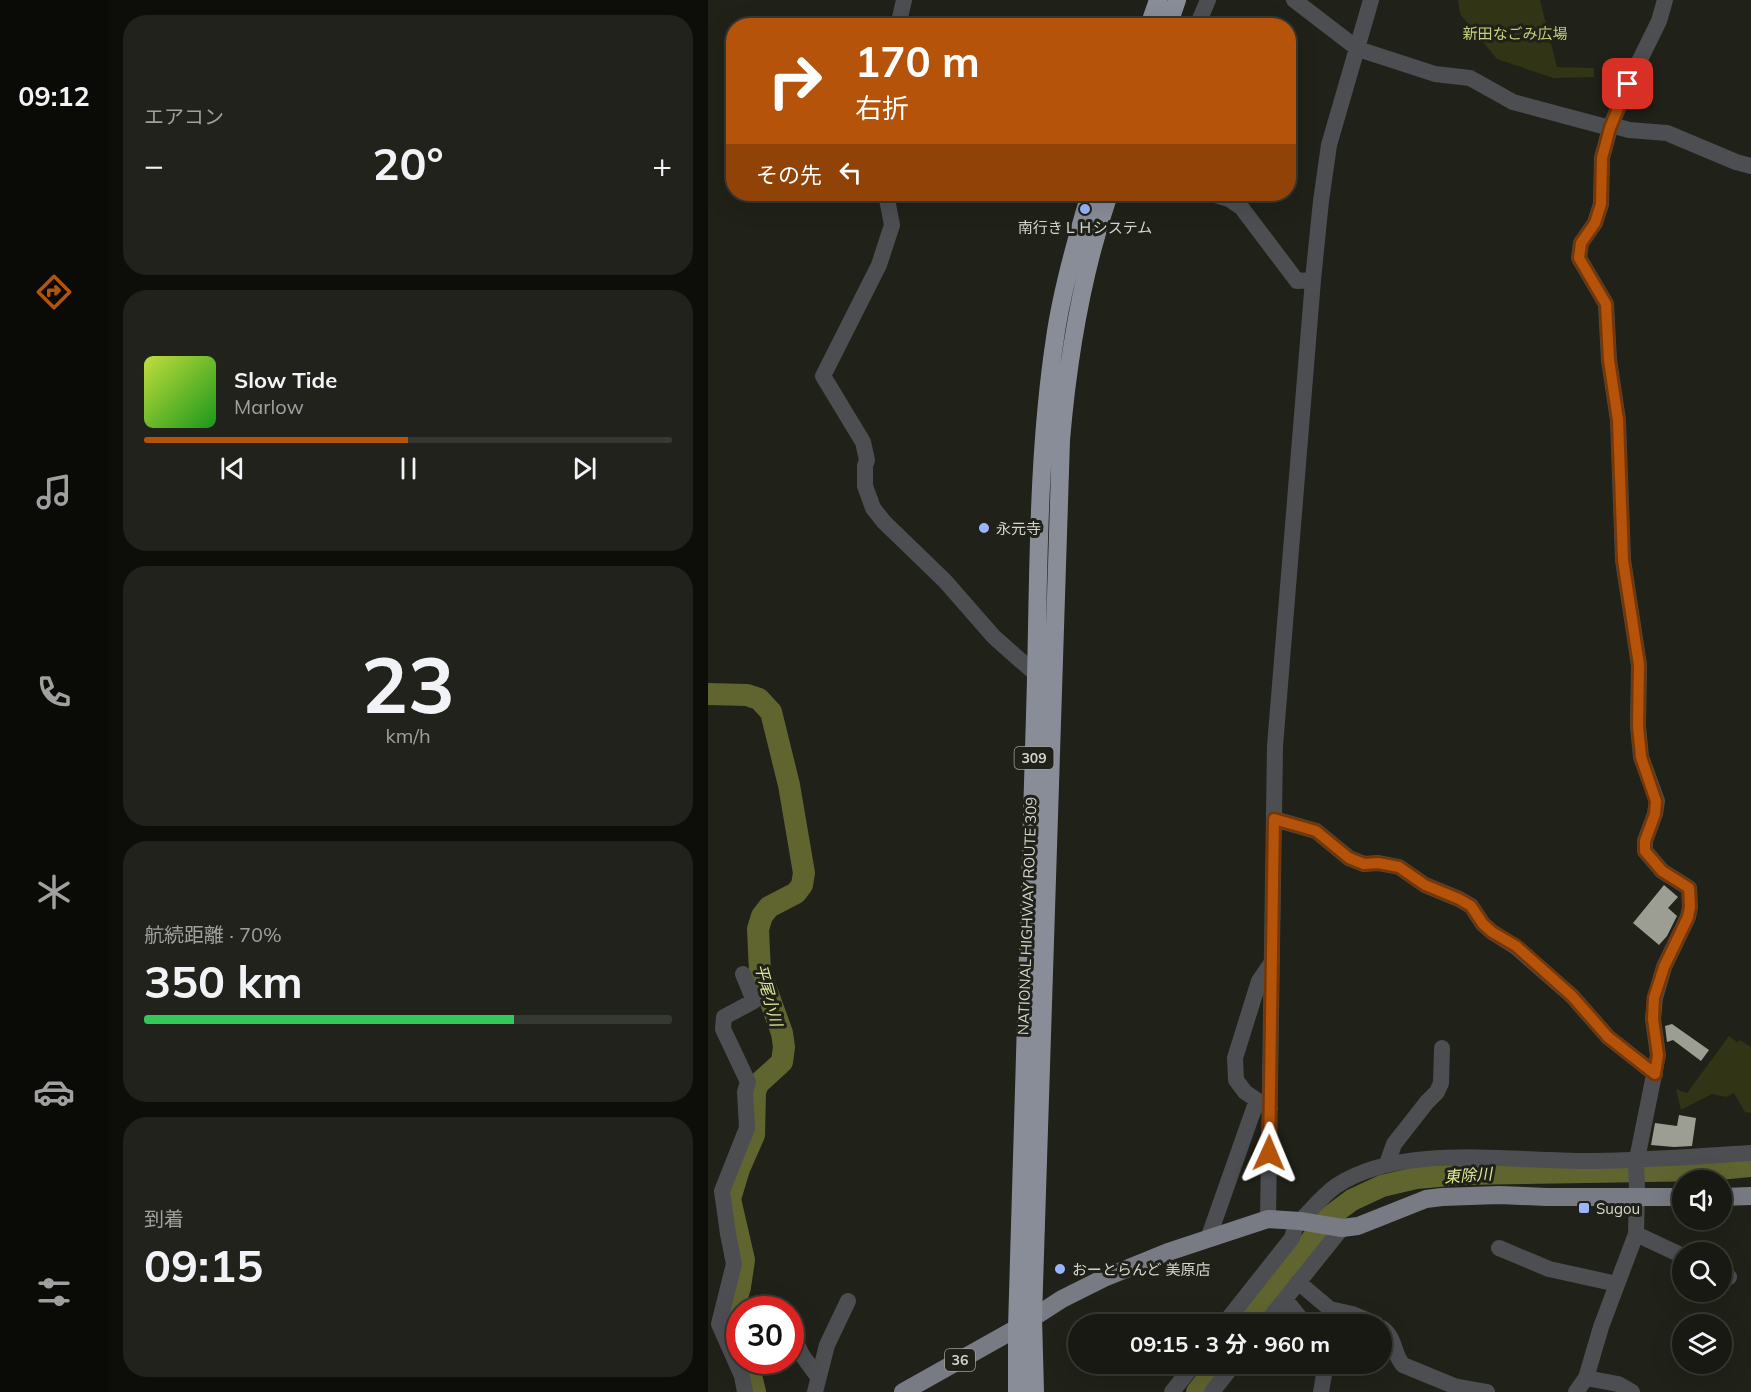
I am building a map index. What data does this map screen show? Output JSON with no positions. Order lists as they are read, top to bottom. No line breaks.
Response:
{"streets":{"highway":["309","NATIONAL HIGHWAY ROUTE 309"],"main road":["36"]},"crossings":[["NATIONAL HIGHWAY ROUTE 309","36"]],"water":["平尾小川","東除川"],"parks":["新田なごみ広場"],"places":{"other":["南行きＬＨシステム","永元寺","おーとらんど 美原店"],"transit":["Sugou"]},"page":{"tabs":"09:12","tile":["エアコン",["23","km/h"],["航続距離 · 70%","350 km"],["到着","09:15"]],"turn":["170 m","右折"],"heat":["−","20°","+"],"then":"その先","song":["Slow Tide","Marlow"],"limit":"30","trip":"09:15 · 3 分 · 960 m"}}
